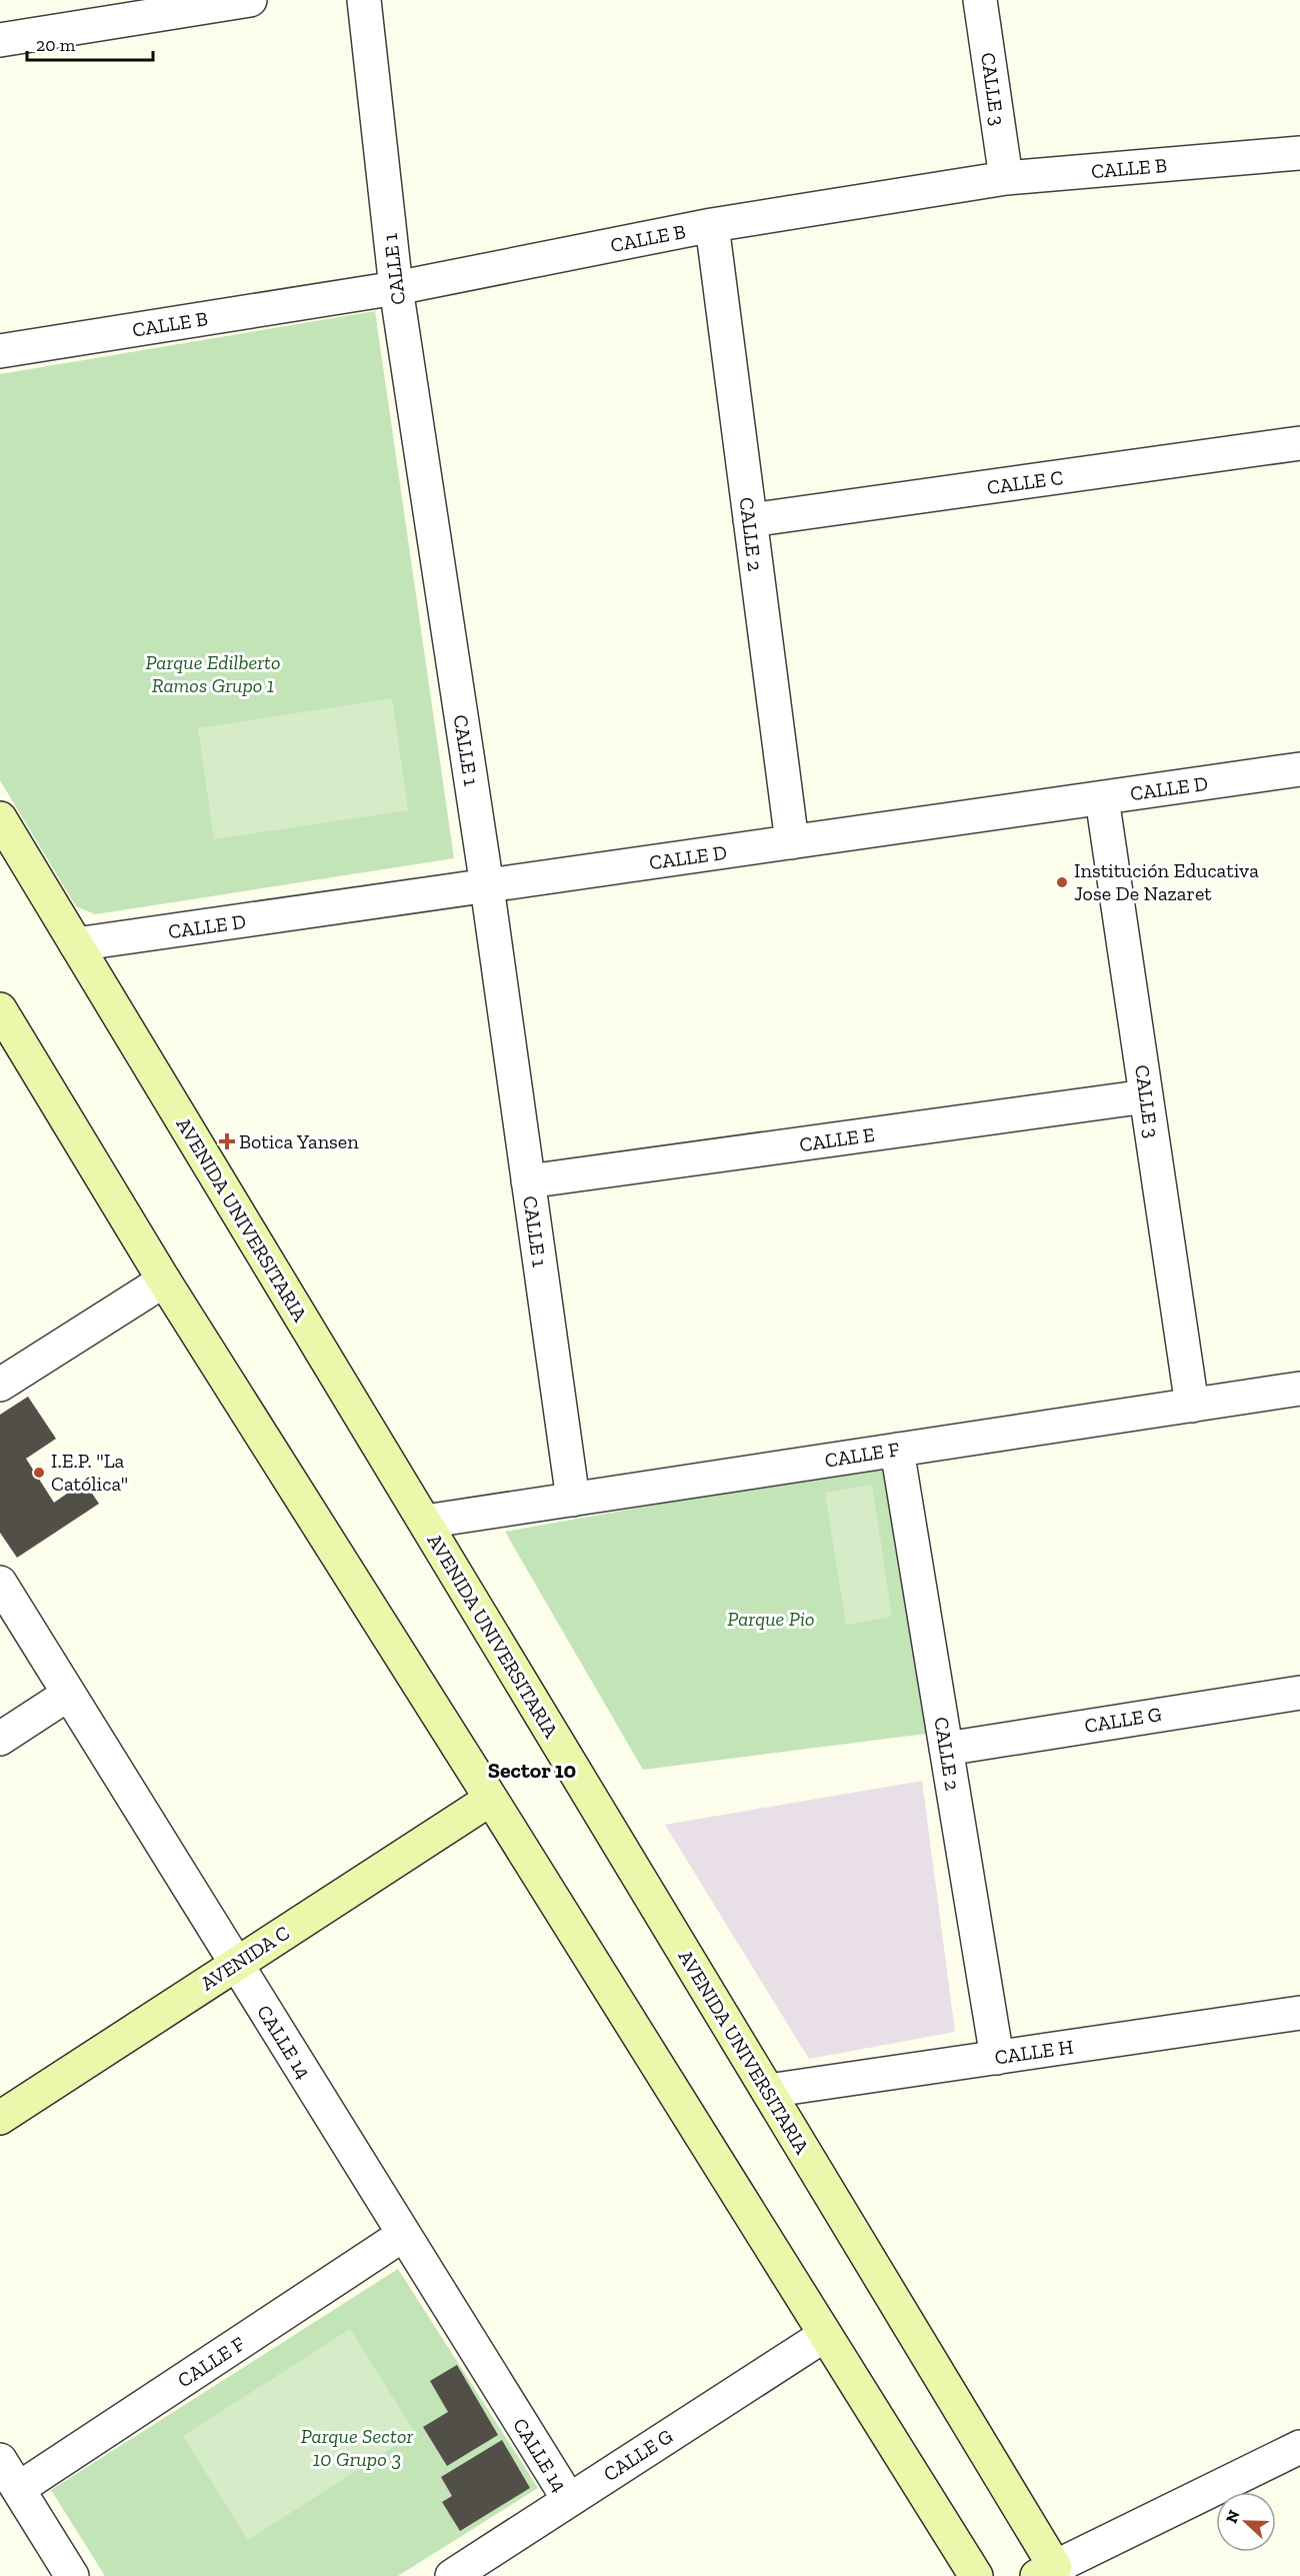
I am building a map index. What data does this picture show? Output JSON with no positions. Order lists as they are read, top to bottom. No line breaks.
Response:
{"streets":{"street":["CALLE 3","CALLE B","CALLE 1","CALLE C","CALLE 2","CALLE D","CALLE E","AVENIDA UNIVERSITARIA","CALLE F","CALLE G","AVENIDA C","CALLE 14","CALLE H"]},"crossings":[["CALLE 3","CALLE B"],["CALLE 3","CALLE D"],["CALLE 3","CALLE E"],["CALLE 3","CALLE F"],["CALLE B","CALLE 1"],["CALLE B","CALLE 2"],["CALLE 1","CALLE D"],["CALLE 1","CALLE E"],["CALLE 1","CALLE F"],["CALLE C","CALLE 2"],["CALLE 2","CALLE D"],["CALLE 2","CALLE F"],["CALLE 2","CALLE G"],["CALLE 2","CALLE H"],["CALLE D","AVENIDA UNIVERSITARIA"],["AVENIDA UNIVERSITARIA","CALLE F"],["AVENIDA UNIVERSITARIA","CALLE H"],["CALLE F","CALLE 14"],["CALLE G","CALLE 14"],["AVENIDA C","CALLE 14"]],"districts":["Sector 10"],"parks":["Parque Edilberto Ramos Grupo 1","Parque Pio","Parque Sector 10 Grupo 3"],"places":{"other":["Institución Educativa Jose De Nazaret","I.E.P. \"La Católica\""],"health":["Botica Yansen"]},"scale_bar":"20 m","north":"left"}
